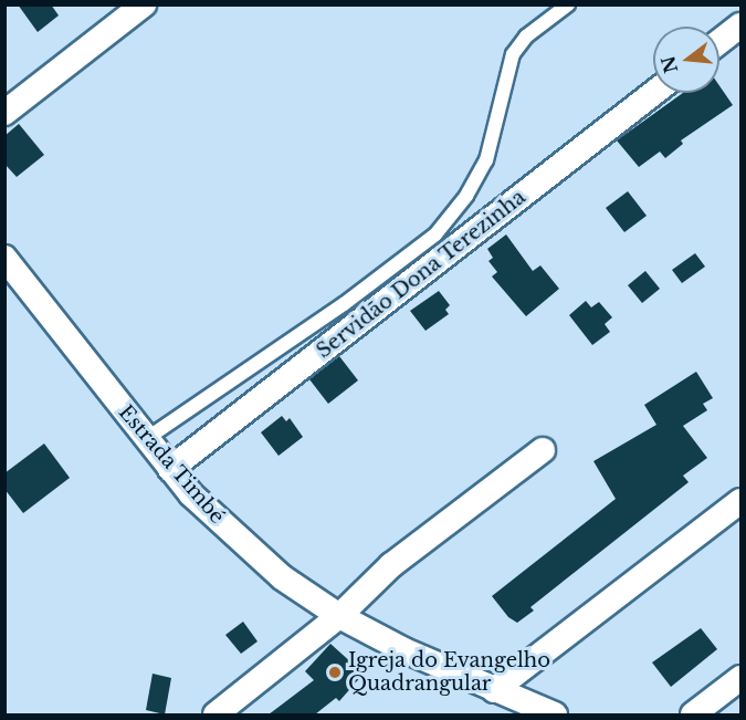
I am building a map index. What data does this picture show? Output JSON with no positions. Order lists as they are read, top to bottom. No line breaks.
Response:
{"streets":{"street":["Servidão Dona Terezinha","Estrada Timbé"]},"crossings":[["Servidão Dona Terezinha","Estrada Timbé"]],"places":["Igreja do Evangelho Quadrangular"],"north":"left"}
